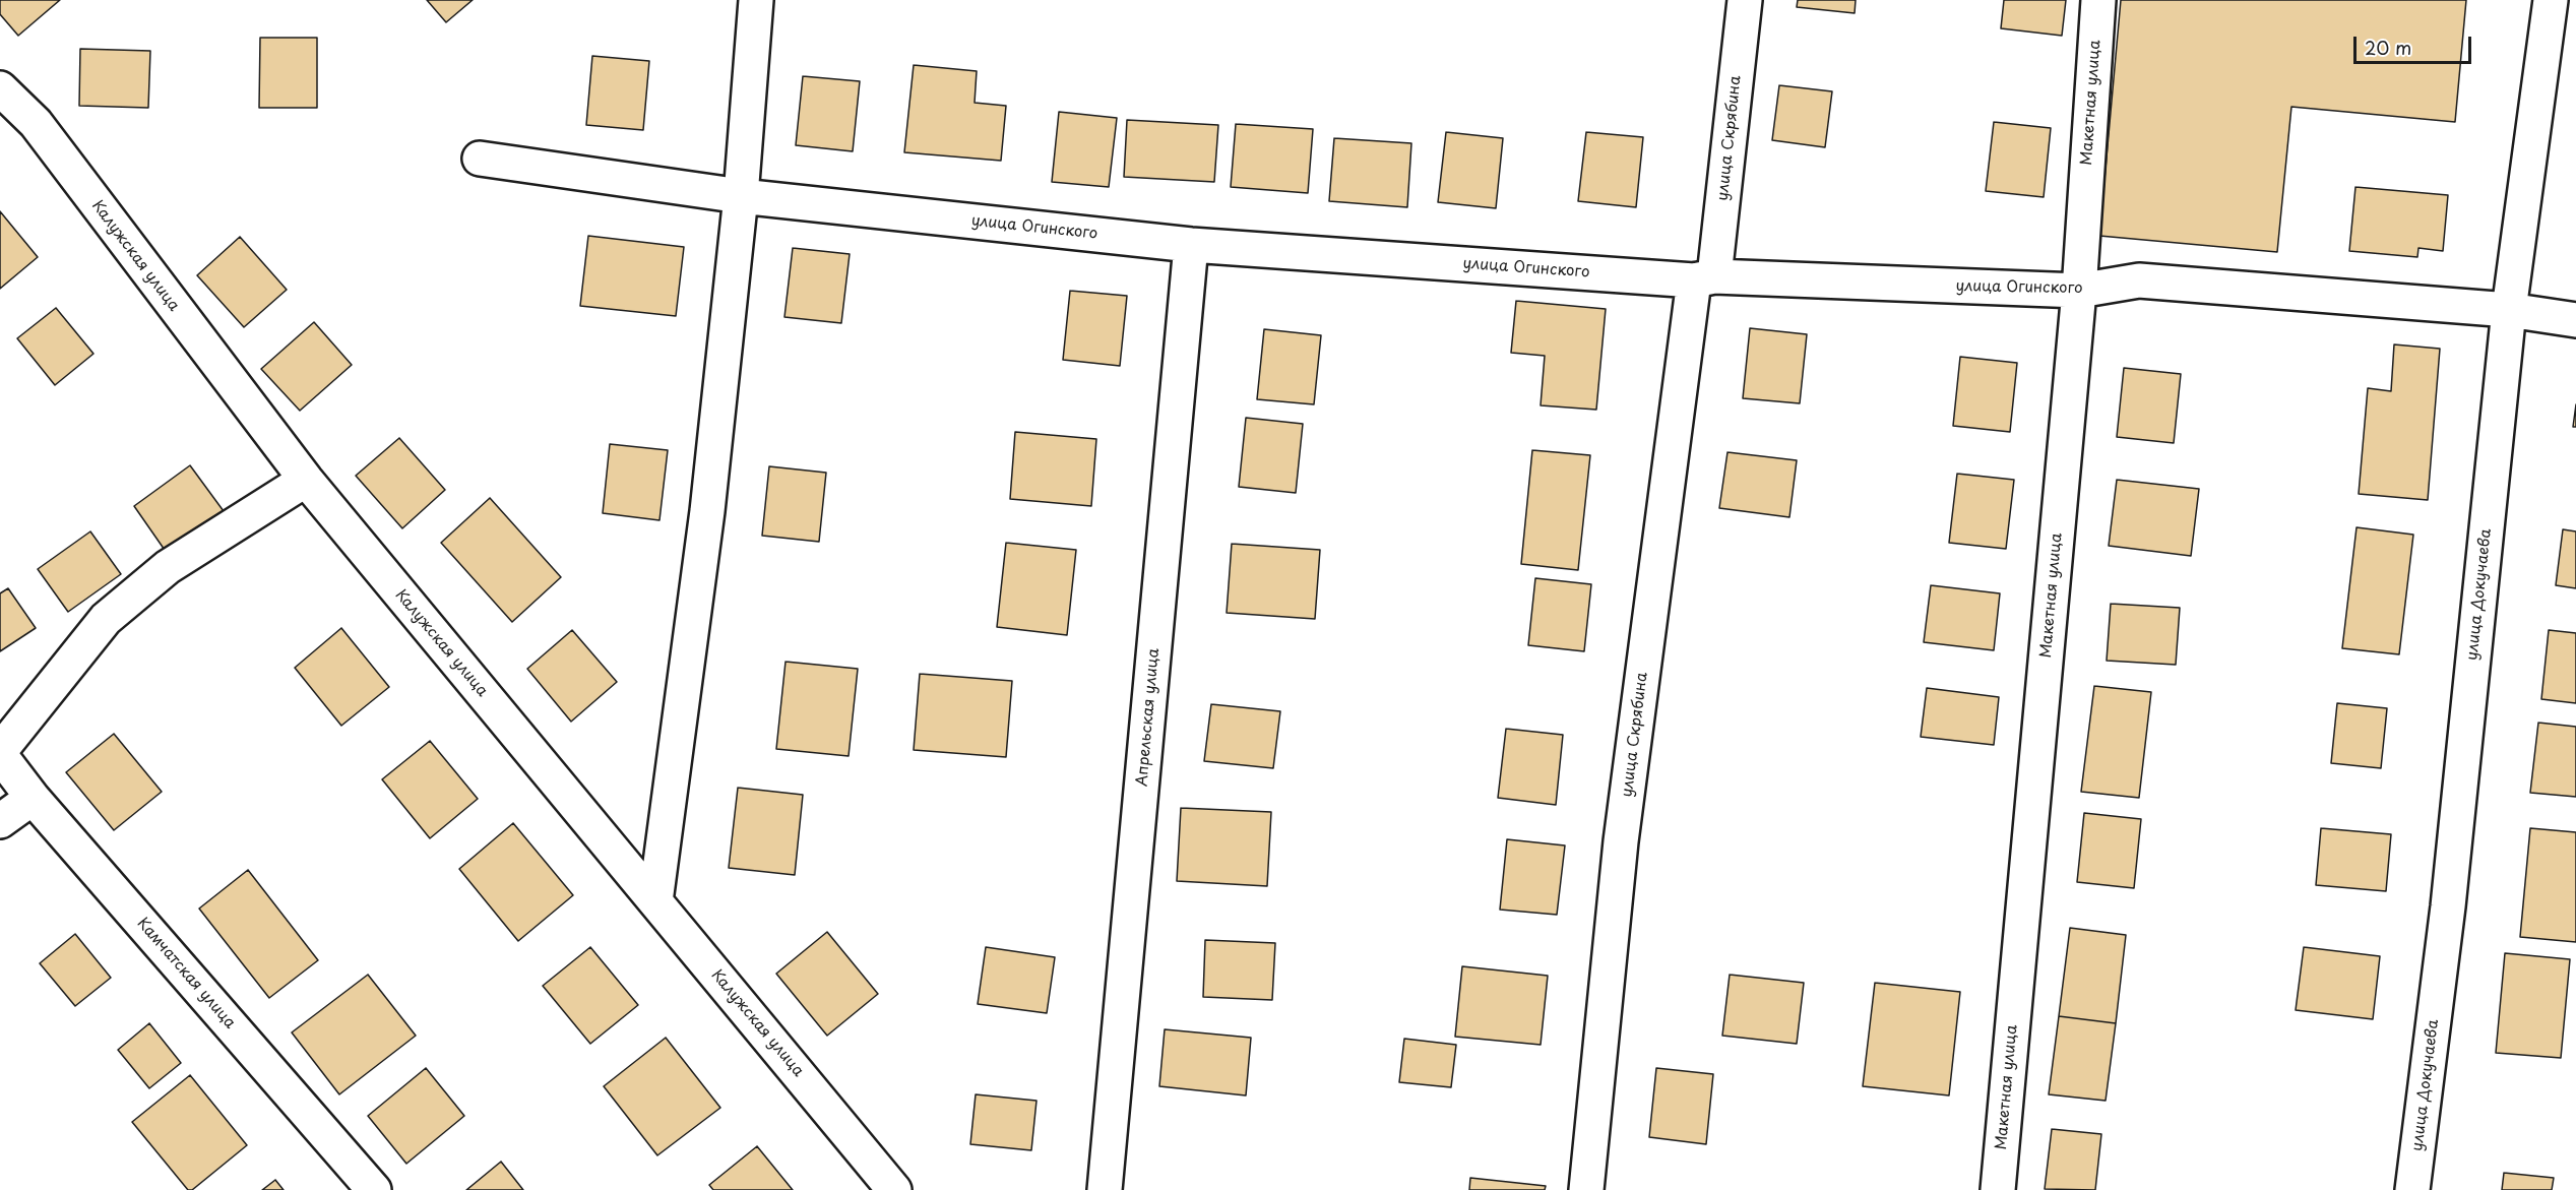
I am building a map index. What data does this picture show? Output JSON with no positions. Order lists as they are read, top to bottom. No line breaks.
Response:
{"streets":{"street":["Макетная улица","улица Скрябина","улица Огинского","Калужская улица","улица Докучаева","Апрельская улица","Камчатская улица"]},"crossings":[["Макетная улица","улица Огинского"],["улица Скрябина","улица Огинского"],["улица Огинского","улица Докучаева"],["улица Огинского","Апрельская улица"]],"scale_bar":"20 m"}
